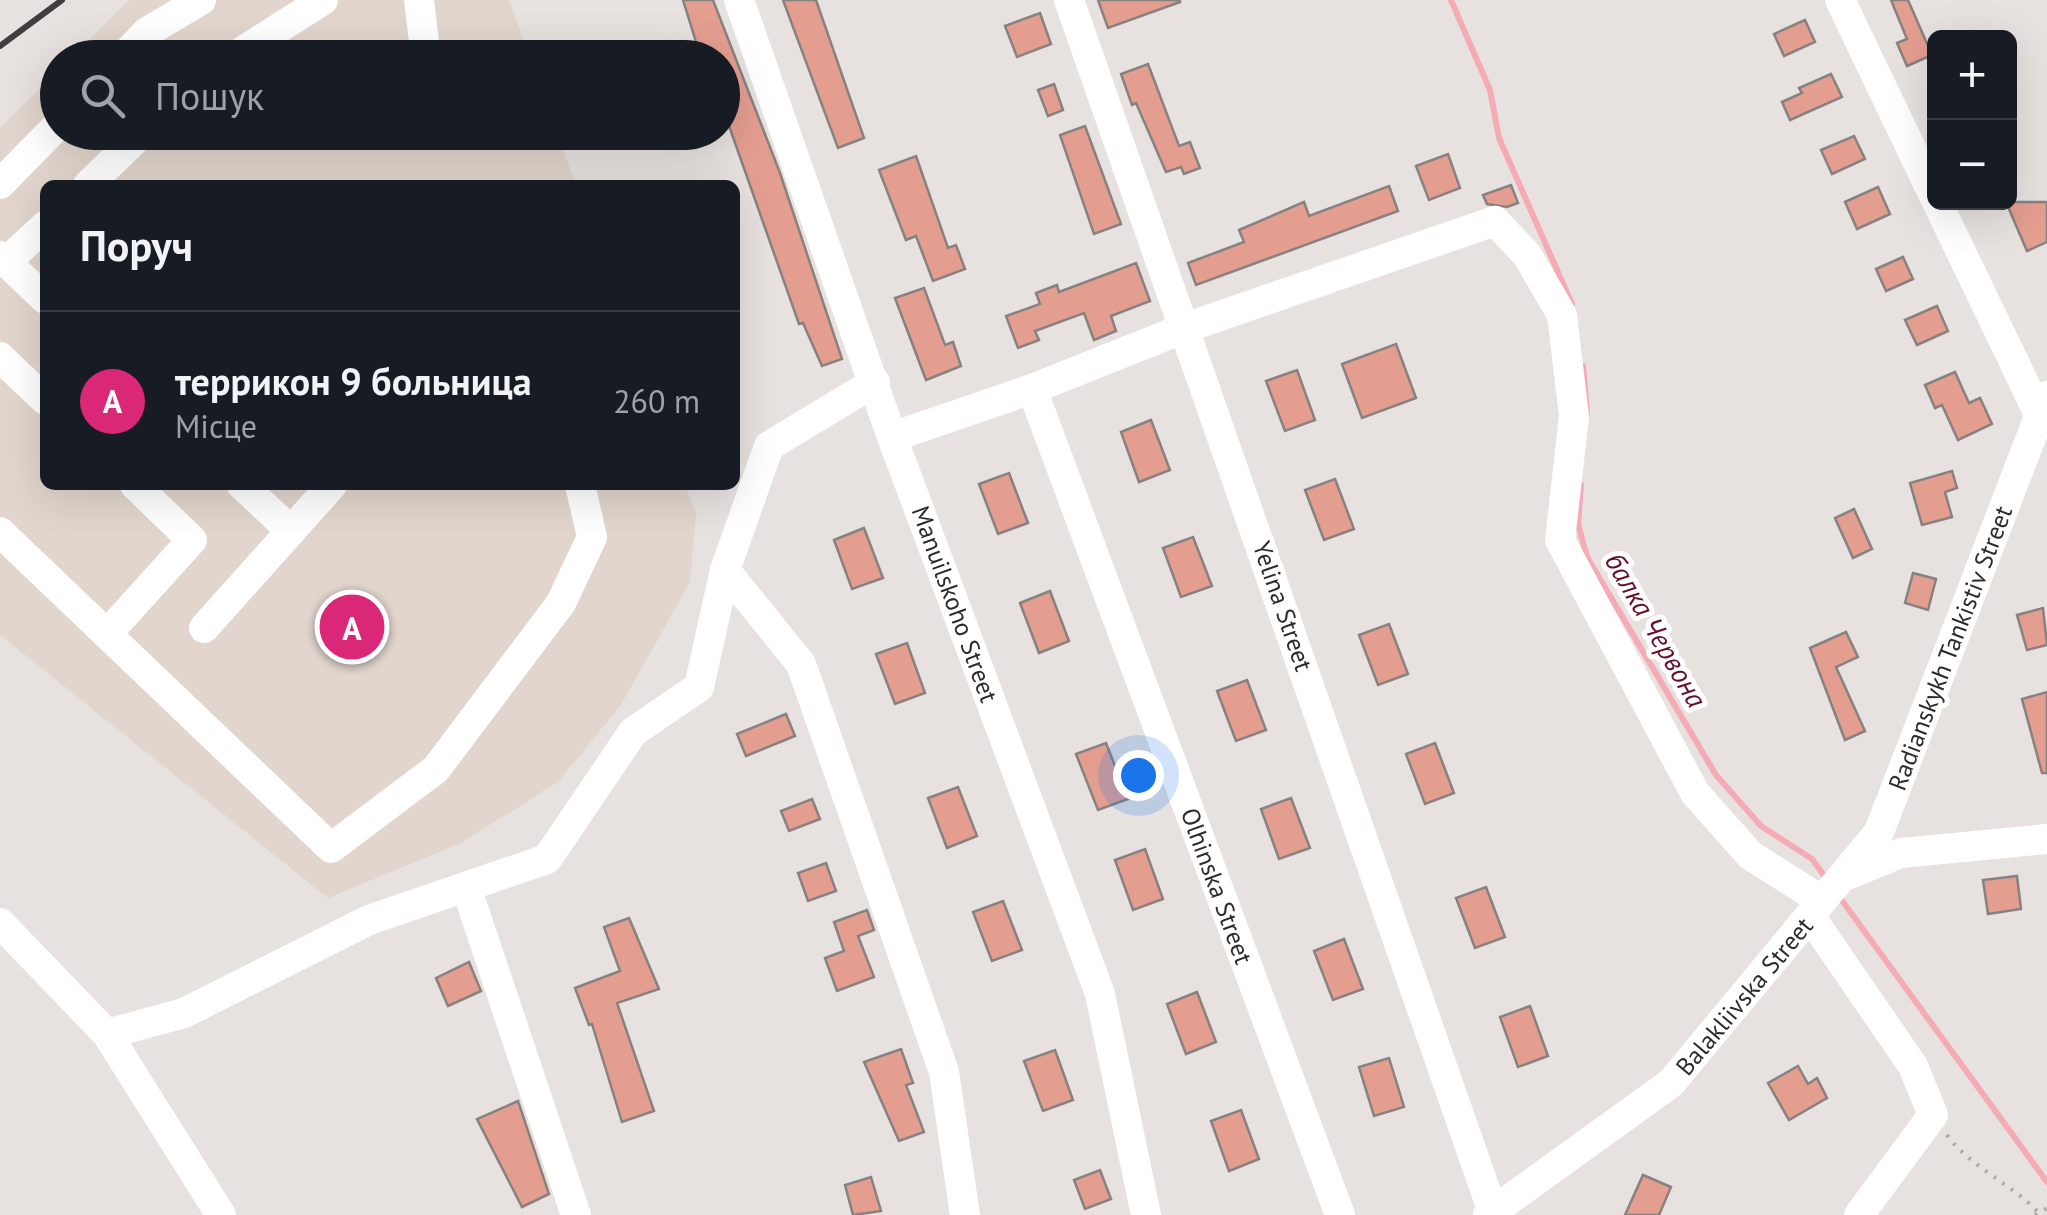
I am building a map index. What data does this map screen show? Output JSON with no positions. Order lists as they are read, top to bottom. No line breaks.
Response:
{"streets":{"street":["Manuilskoho Street","Yelina Street","Radianskykh Tankistiv Street","Olhinska Street","Balakliivska Street"]},"crossings":[["Yelina Street","Balakliivska Street"],["Radianskykh Tankistiv Street","Balakliivska Street"]],"water":["балка Червона"],"page":{"map_buttons":["+","−"],"search":"Пошук","heading":"Поруч","list":[{"mark":"A","name":"террикон 9 больница","note":"Місце","value":"260 m"}],"pins":"A"}}
